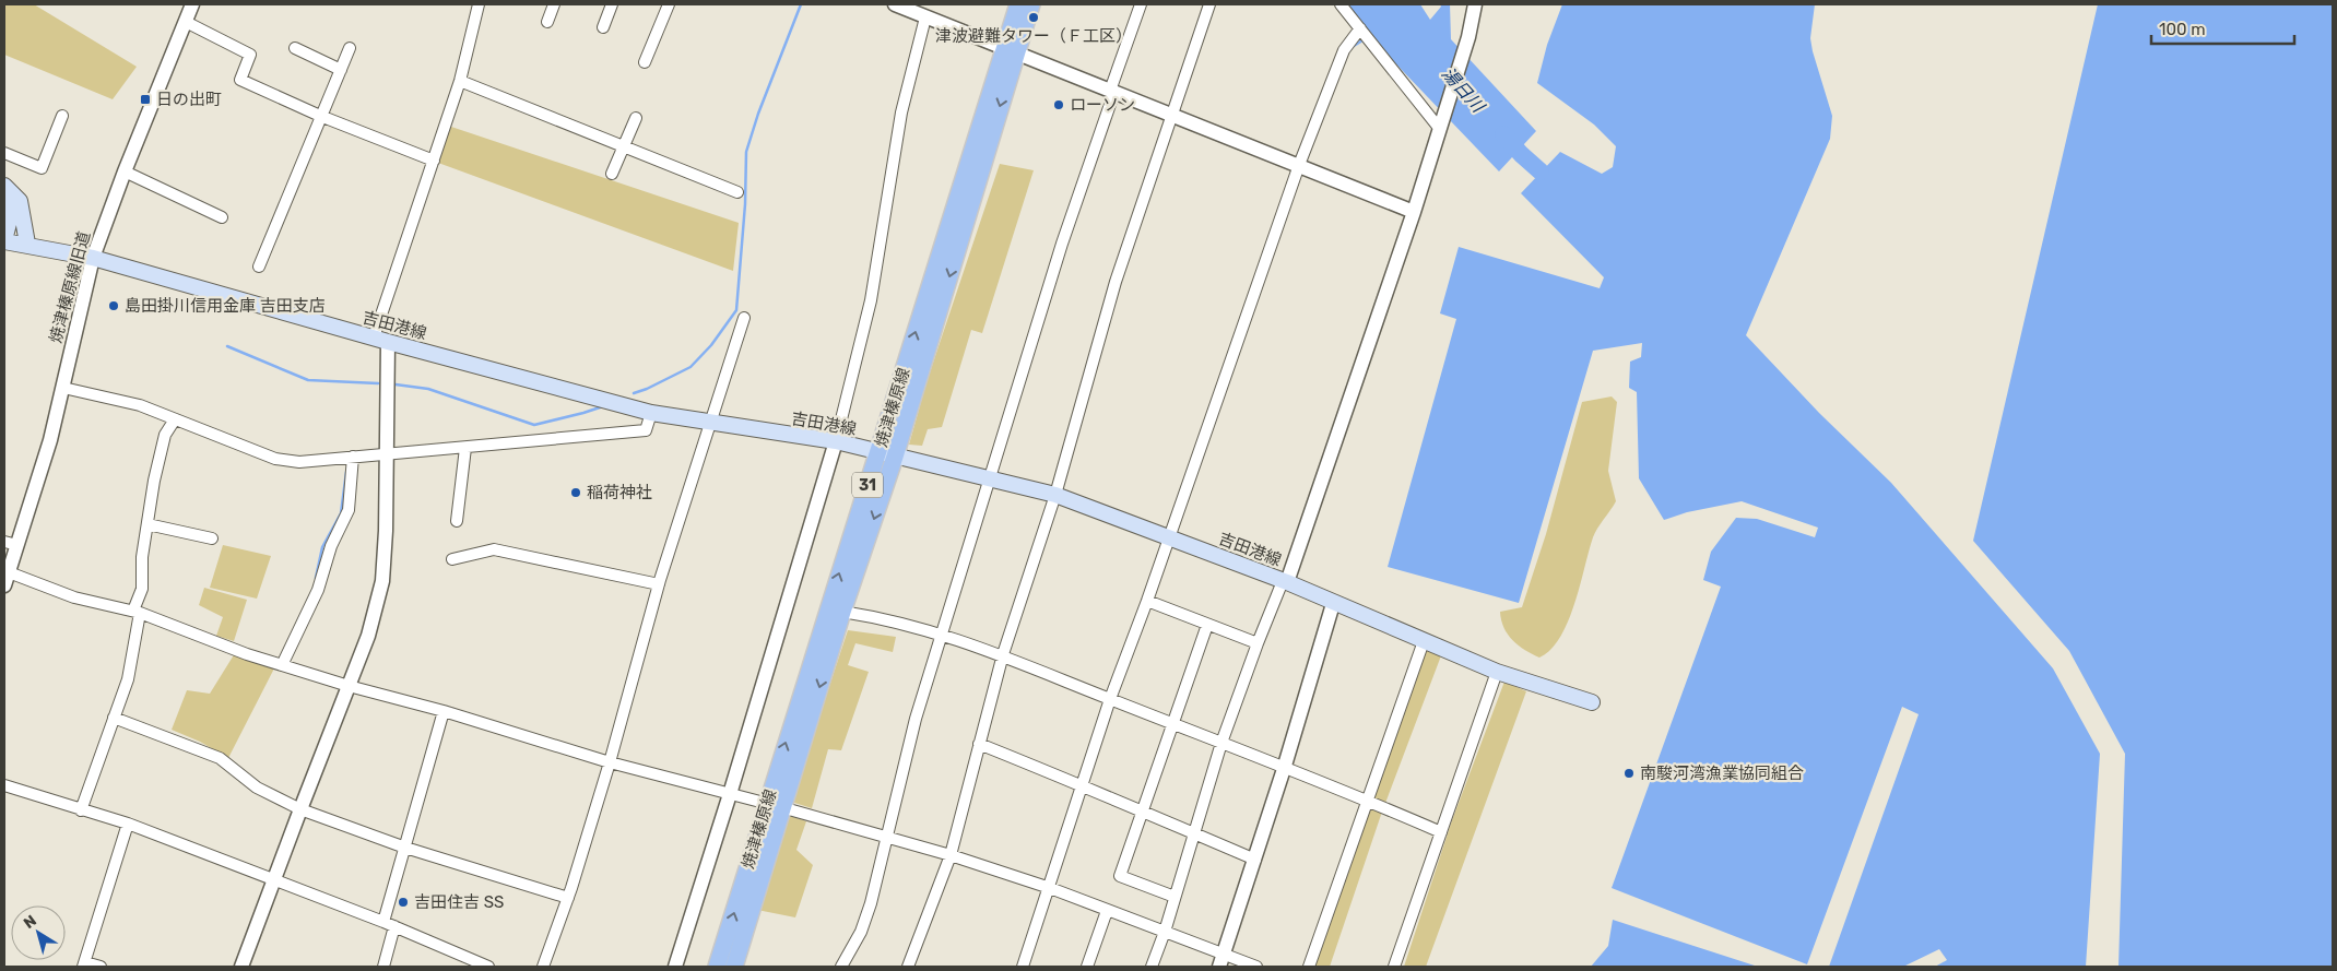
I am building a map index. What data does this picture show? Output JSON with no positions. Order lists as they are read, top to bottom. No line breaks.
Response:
{"streets":{"main road":["吉田港線","焼津榛原線","31"],"street":["焼津榛原線旧道"]},"crossings":[["焼津榛原線旧道","吉田港線"],["吉田港線","焼津榛原線"]],"water":["湯日川"],"places":{"other":["津波避難タワー（Ｆ工区）","ローソン","島田掛川信用金庫 吉田支店","稲荷神社","南駿河湾漁業協同組合","吉田住吉 SS"],"transit":["日の出町"]},"scale_bar":"100 m","north":"top left"}
